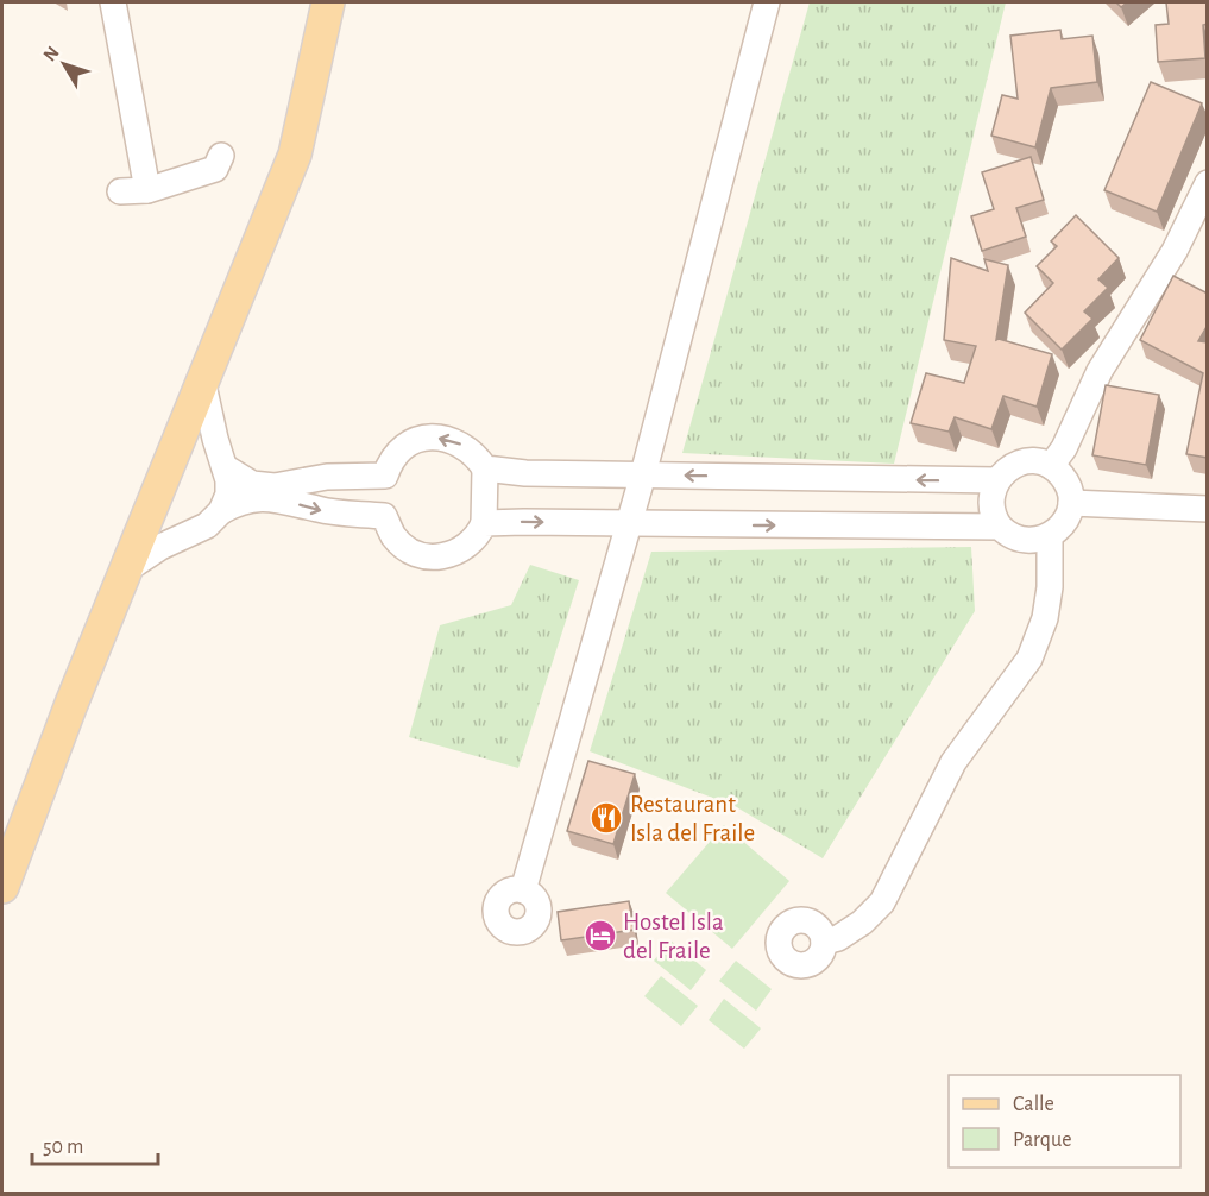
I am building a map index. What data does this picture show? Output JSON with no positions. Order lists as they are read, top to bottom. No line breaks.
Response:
{"places":{"restaurant":["Restaurant Isla del Fraile"],"hotel":["Hostel Isla del Fraile"]},"legend":["Calle","Parque"],"scale_bar":"50 m","north":"top left"}
